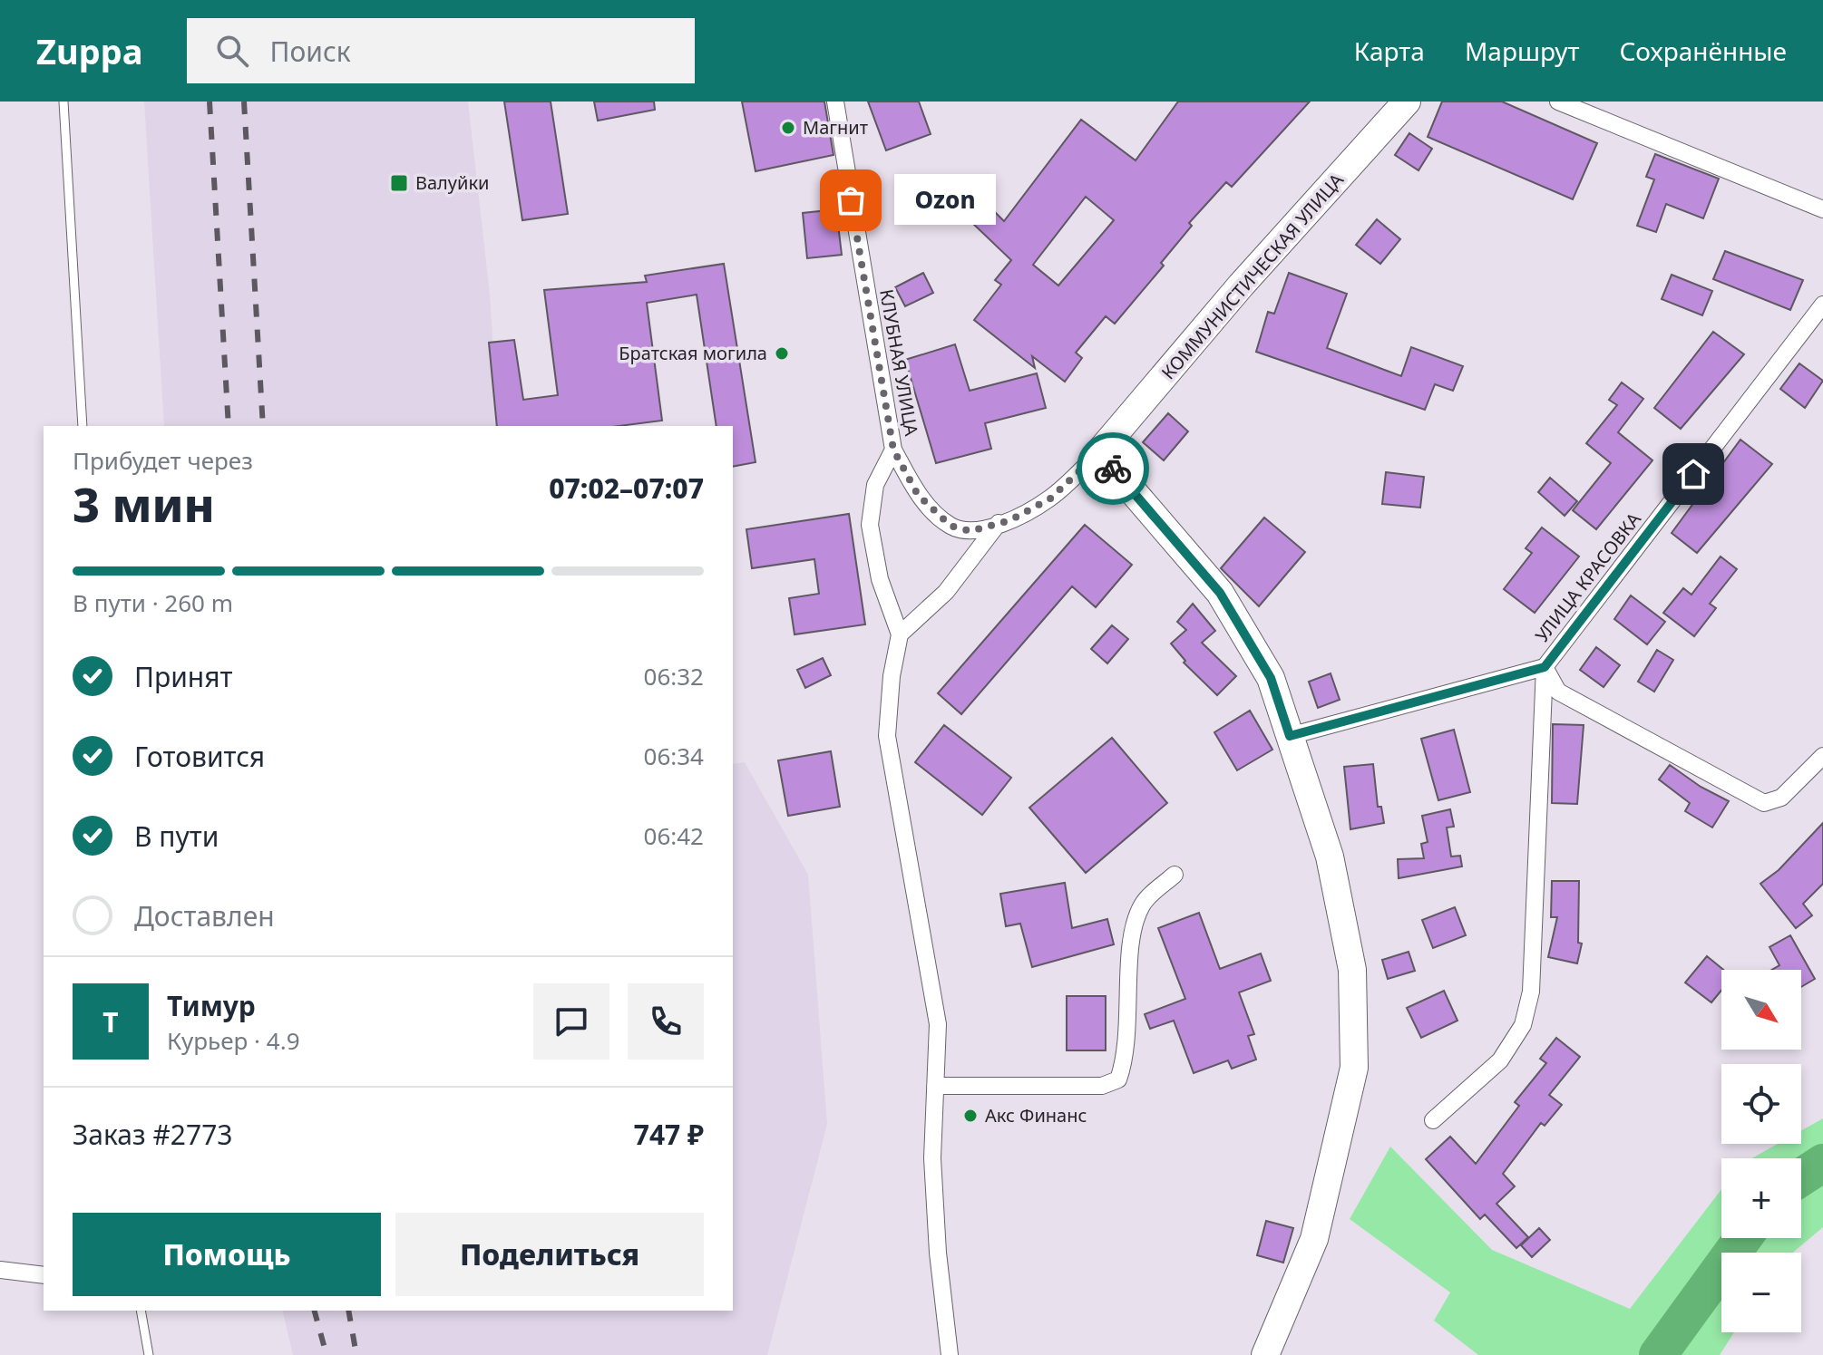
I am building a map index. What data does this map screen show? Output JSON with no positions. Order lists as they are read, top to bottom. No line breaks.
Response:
{"streets":{"main road":["КОММУНИСТИЧЕСКАЯ УЛИЦА"],"street":["КЛУБНАЯ УЛИЦА","УЛИЦА КРАСОВКА"]},"crossings":[["КОММУНИСТИЧЕСКАЯ УЛИЦА","КЛУБНАЯ УЛИЦА"]],"places":{"other":["Магнит","Ozon","Братская могила","Акс Финанс"],"transit":["Валуйки"]},"north":"bottom right","page":{"header":"Zuppa","search":"Поиск","nav":["Карта","Маршрут","Сохранённые"],"bubble":"Ozon","heading":["3 мин","Прибудет через","07:02–07:07"],"panel":["Тимур","Курьер · 4.9","Заказ #2773","747 ₽"],"bar":"В пути · 260 m","list":[["Принят","06:32"],["Готовится","06:34"],["В пути","06:42"],"Доставлен"],"map_buttons":["+","−"],"round":"Т","buttons":["Помощь","Поделиться"]}}
